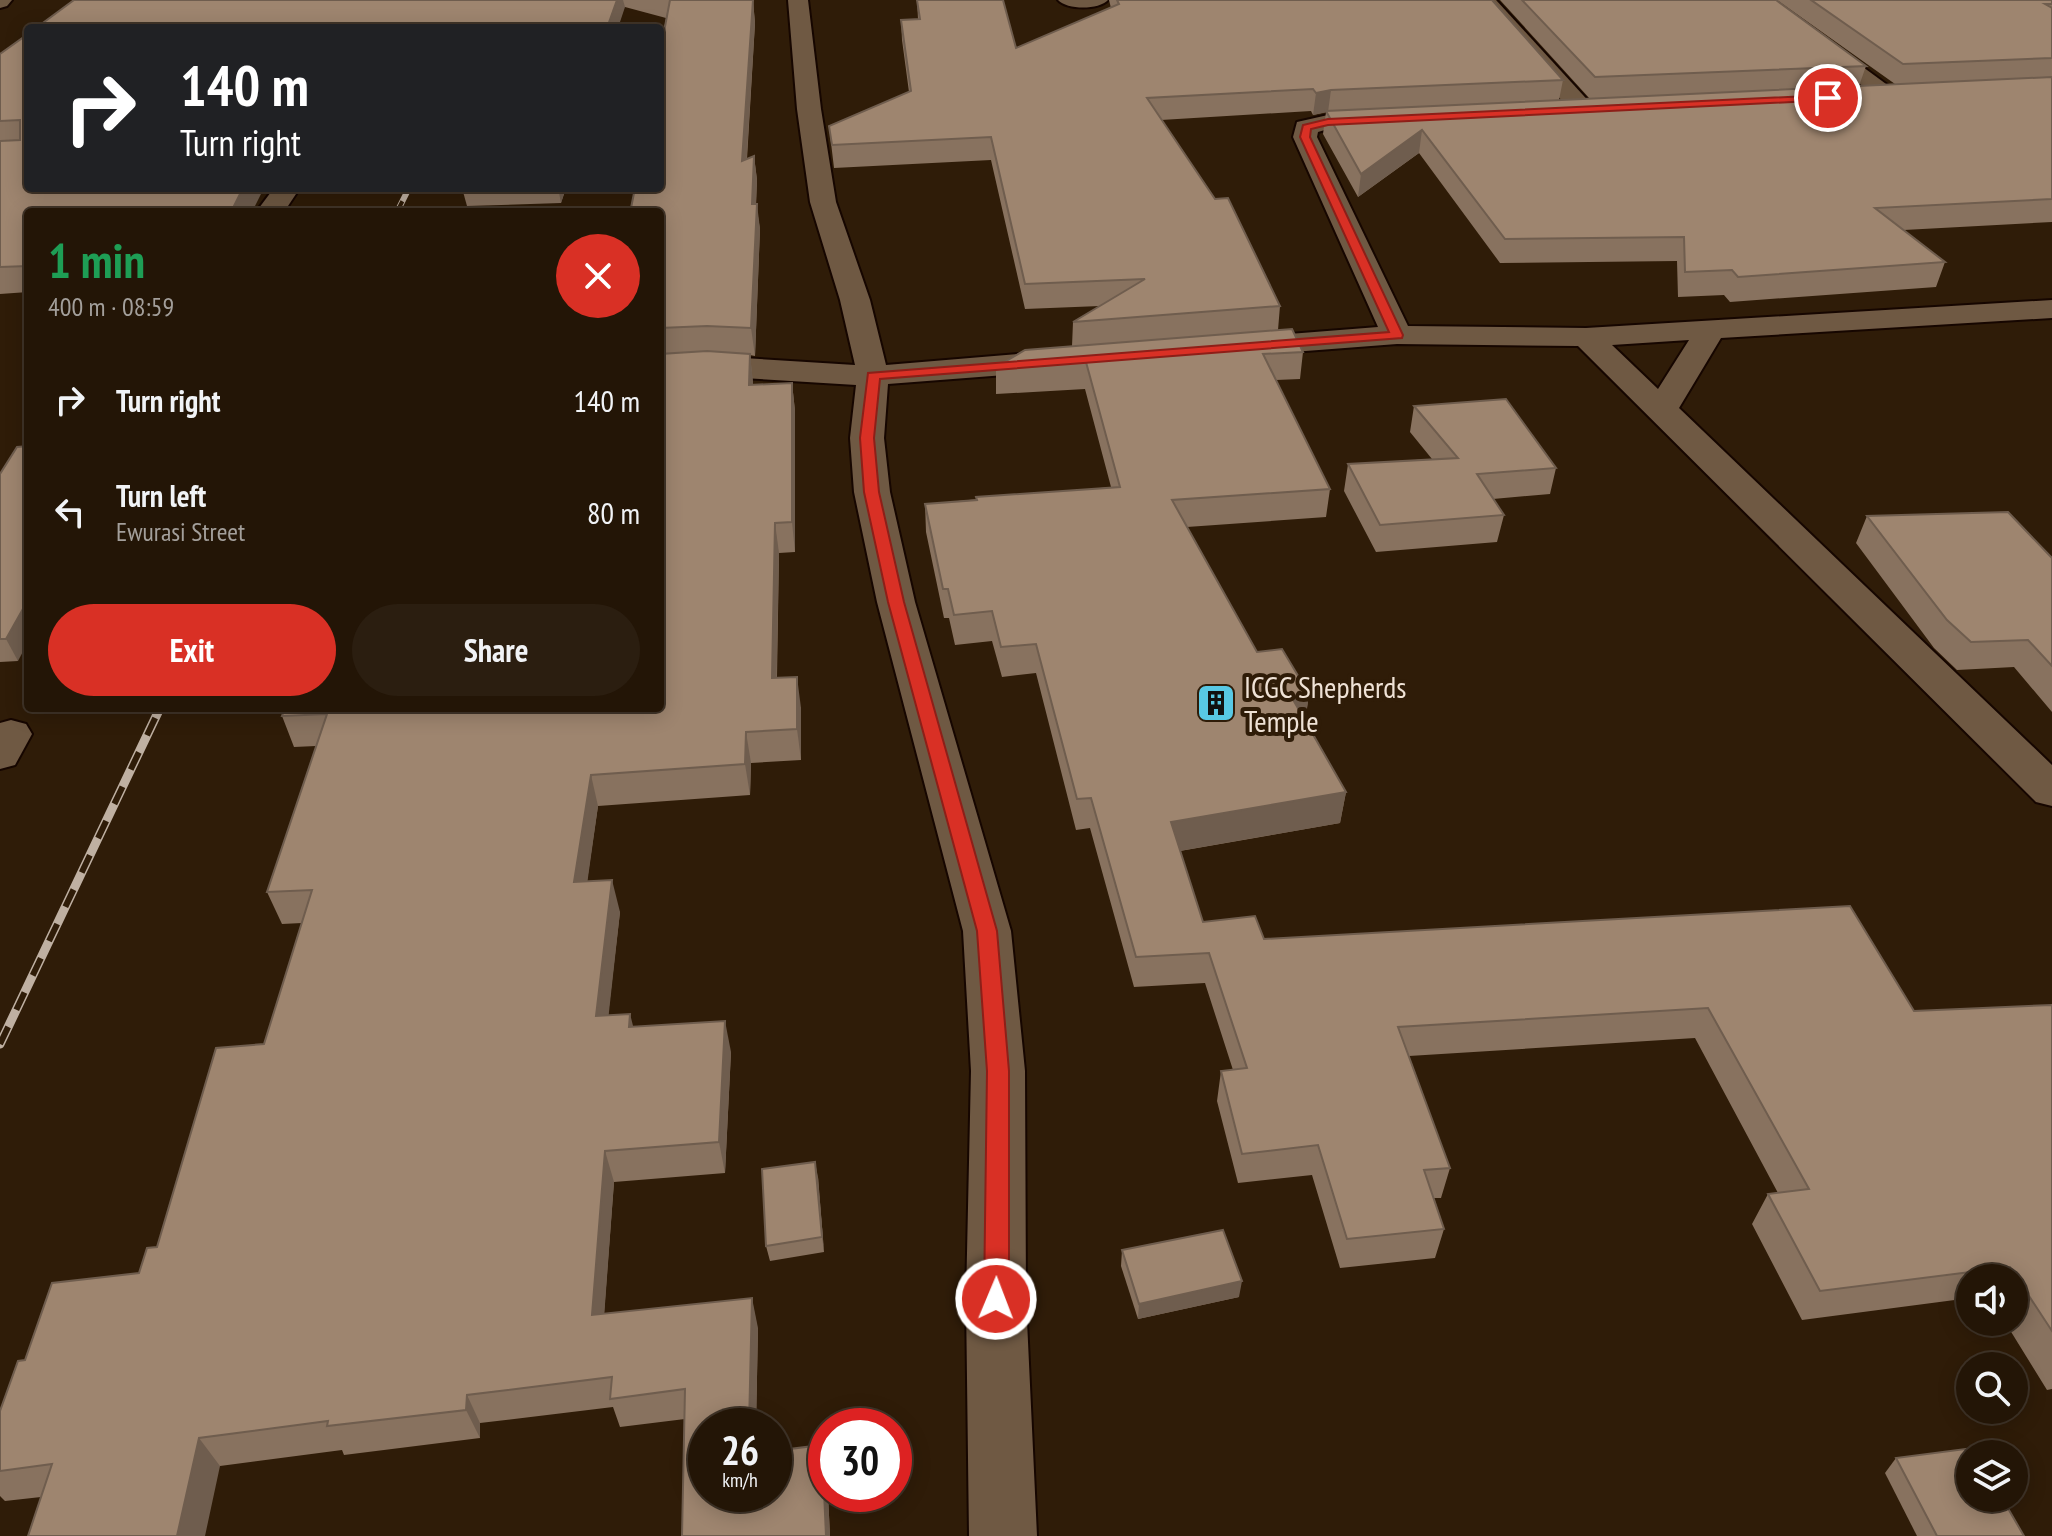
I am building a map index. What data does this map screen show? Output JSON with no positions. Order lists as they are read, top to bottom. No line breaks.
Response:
{"places":{"building":["ICGC Shepherds Temple"]},"page":{"turn":["140 m","Turn right"],"heading":["1 min","400 m · 08:59"],"list":[{"name":"Turn right","value":"140 m"},{"name":"Turn left","note":"Ewurasi Street","value":"80 m"}],"buttons":["Exit","Share"],"speed":"26 km/h","limit":"30"}}
